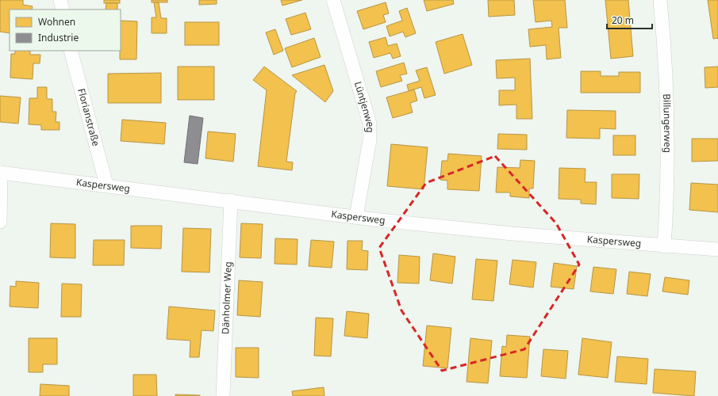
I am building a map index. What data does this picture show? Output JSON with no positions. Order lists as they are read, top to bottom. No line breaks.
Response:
{"streets":{"street":["Lüntjenweg","Florianstraße","Billungerweg","Kaspersweg","Dänholmer Weg"]},"crossings":[["Lüntjenweg","Kaspersweg"],["Florianstraße","Kaspersweg"],["Billungerweg","Kaspersweg"],["Kaspersweg","Dänholmer Weg"]],"legend":["Wohnen","Industrie"],"scale_bar":"20 m"}
